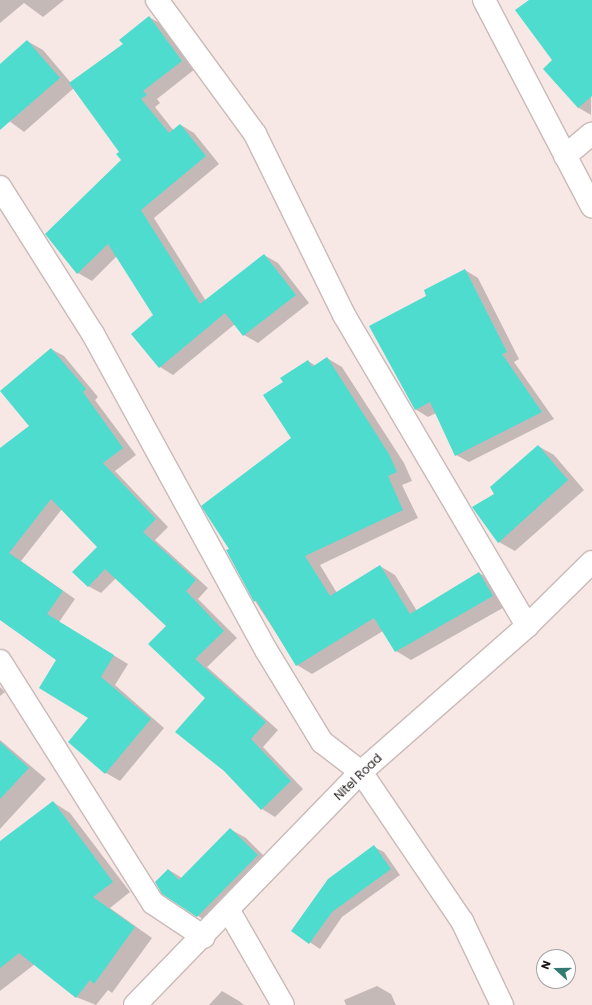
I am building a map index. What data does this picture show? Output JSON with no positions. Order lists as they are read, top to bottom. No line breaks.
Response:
{"streets":{"street":["Nitel Road"]},"north":"left"}
